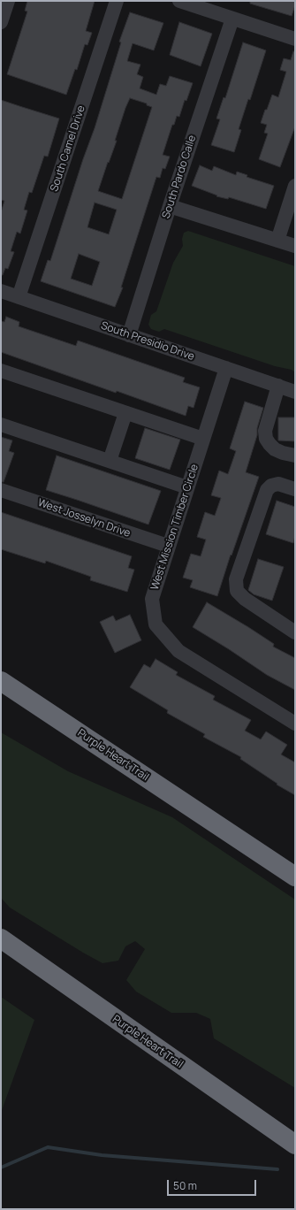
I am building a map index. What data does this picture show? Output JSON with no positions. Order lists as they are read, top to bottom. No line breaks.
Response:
{"streets":{"highway":["Purple Heart Trail"],"street":["South Camel Drive","South Pardo Calle","South Presidio Drive","West Josselyn Drive","West Mission Timber Circle"]},"crossings":[["South Camel Drive","South Presidio Drive"],["South Pardo Calle","South Presidio Drive"],["South Presidio Drive","West Mission Timber Circle"],["West Josselyn Drive","West Mission Timber Circle"]],"scale_bar":"50 m"}
